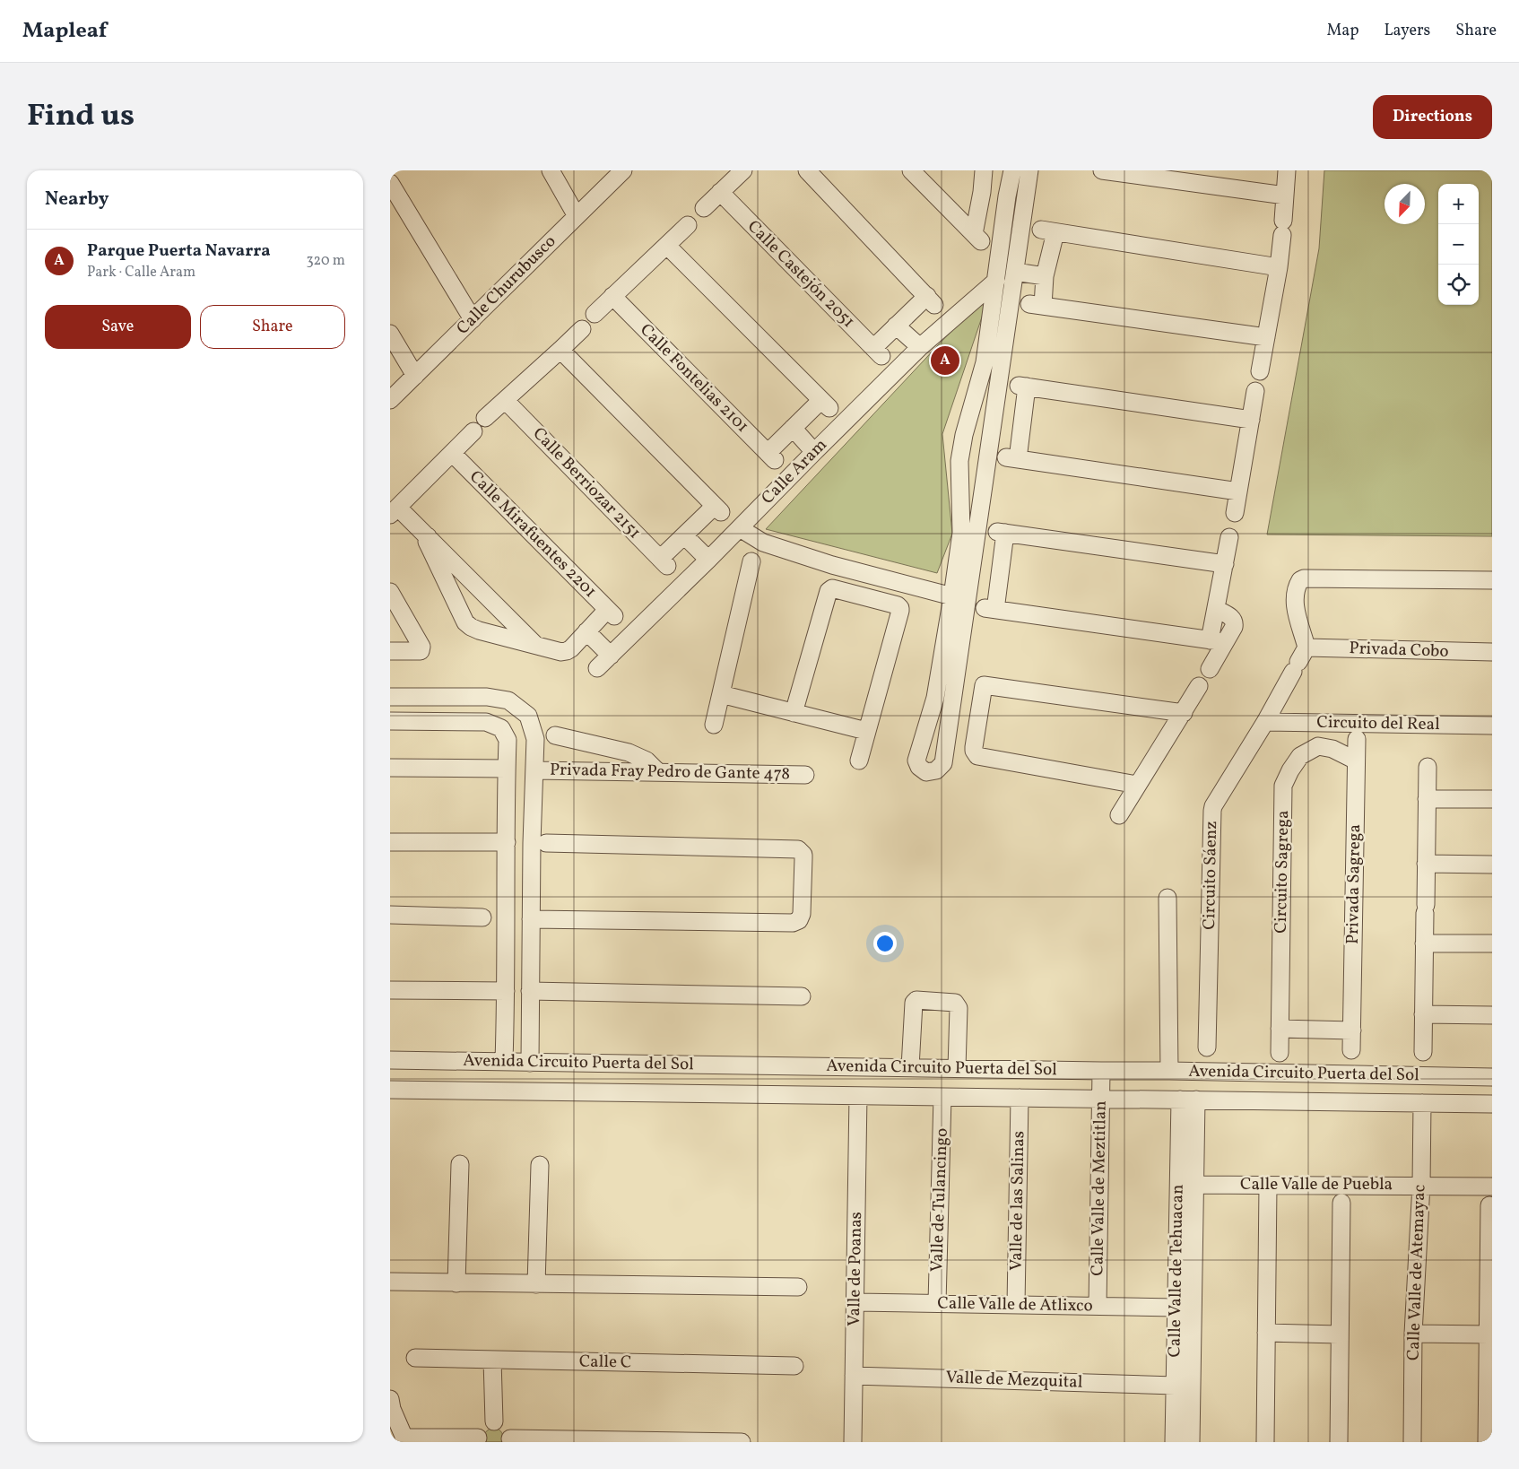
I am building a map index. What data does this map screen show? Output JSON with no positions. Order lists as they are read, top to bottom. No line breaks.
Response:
{"streets":{"street":["Calle Castejón 2051","Calle Churubusco","Calle Fontelias 2101","Calle Aram","Calle Berriozar 2151","Calle Mirafuentes 2201","Privada Cobo","Circuito del Real","Privada Fray Pedro de Gante 478","Circuito Sagrega","Circuito Sáenz","Privada Sagrega","Avenida Circuito Puerta del Sol","Calle Valle de Puebla","Calle Valle de Meztitlan","Valle de Tulancingo","Valle de las Salinas","Valle de Poanas","Calle Valle de Tehuacan","Calle Valle de Atemayac","Calle Valle de Atlixco","Calle C","Valle de Mezquital"]},"crossings":[["Privada Cobo","Circuito Sáenz"],["Circuito del Real","Circuito Sáenz"],["Avenida Circuito Puerta del Sol","Calle Valle de Meztitlan"],["Avenida Circuito Puerta del Sol","Valle de Tulancingo"],["Avenida Circuito Puerta del Sol","Valle de las Salinas"],["Avenida Circuito Puerta del Sol","Valle de Poanas"],["Avenida Circuito Puerta del Sol","Calle Valle de Tehuacan"],["Avenida Circuito Puerta del Sol","Calle Valle de Atemayac"],["Calle Valle de Puebla","Calle Valle de Tehuacan"],["Calle Valle de Puebla","Calle Valle de Atemayac"],["Calle Valle de Meztitlan","Calle Valle de Atlixco"],["Valle de Tulancingo","Calle Valle de Atlixco"],["Valle de las Salinas","Calle Valle de Atlixco"],["Valle de Poanas","Calle Valle de Atlixco"],["Valle de Poanas","Valle de Mezquital"],["Calle Valle de Tehuacan","Calle Valle de Atlixco"],["Calle Valle de Tehuacan","Valle de Mezquital"]],"north":"bottom left","page":{"header":"Mapleaf","nav":["Map","Layers","Share"],"title":"Find us","buttons":["Directions",["Save","Share"]],"heading":"Nearby","map_buttons":["+","−"],"list":[{"mark":"A","name":"Parque Puerta Navarra","note":"Park · Calle Aram","value":"320 m"}],"pins":"A"}}
